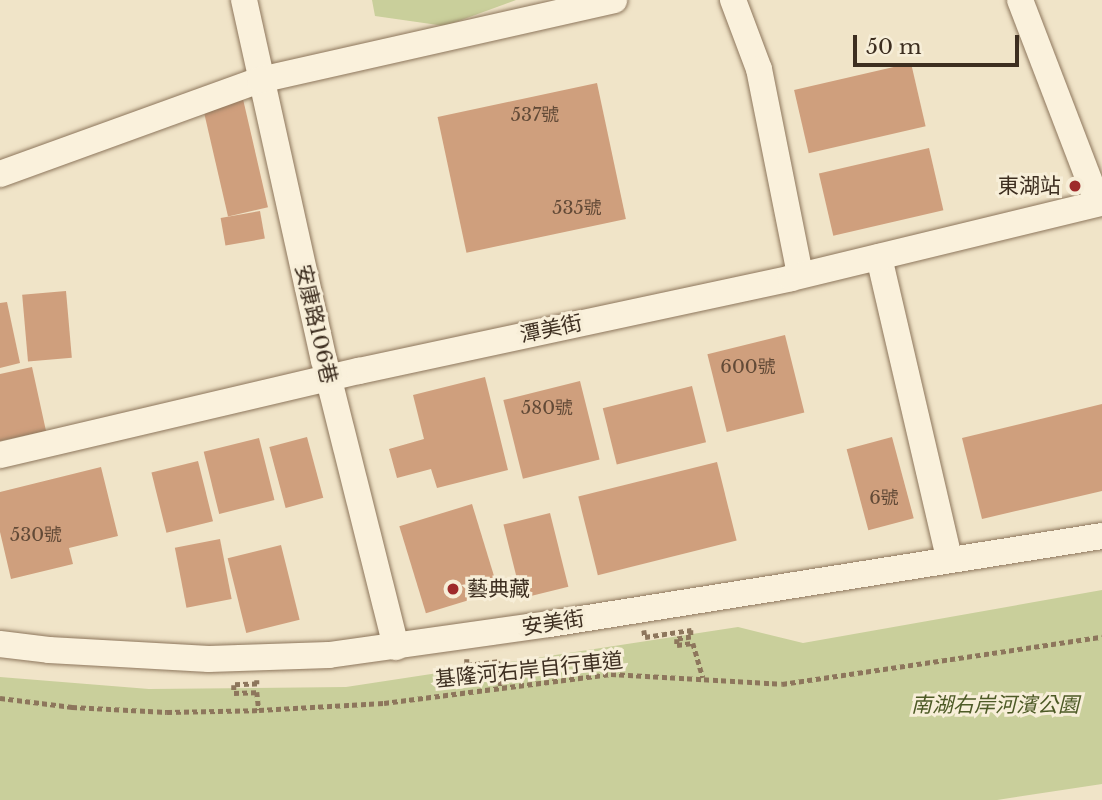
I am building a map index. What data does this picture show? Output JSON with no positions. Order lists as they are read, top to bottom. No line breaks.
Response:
{"streets":{"street":["安康路106巷","潭美街","安美街"],"path":["基隆河右岸自行車道"]},"crossings":[["安康路106巷","潭美街"],["安康路106巷","安美街"]],"parks":["南湖右岸河濱公園"],"places":["東湖站","藝典藏"],"house_numbers":["537號","535號","600號","580號","6號","530號"],"scale_bar":"50 m"}
